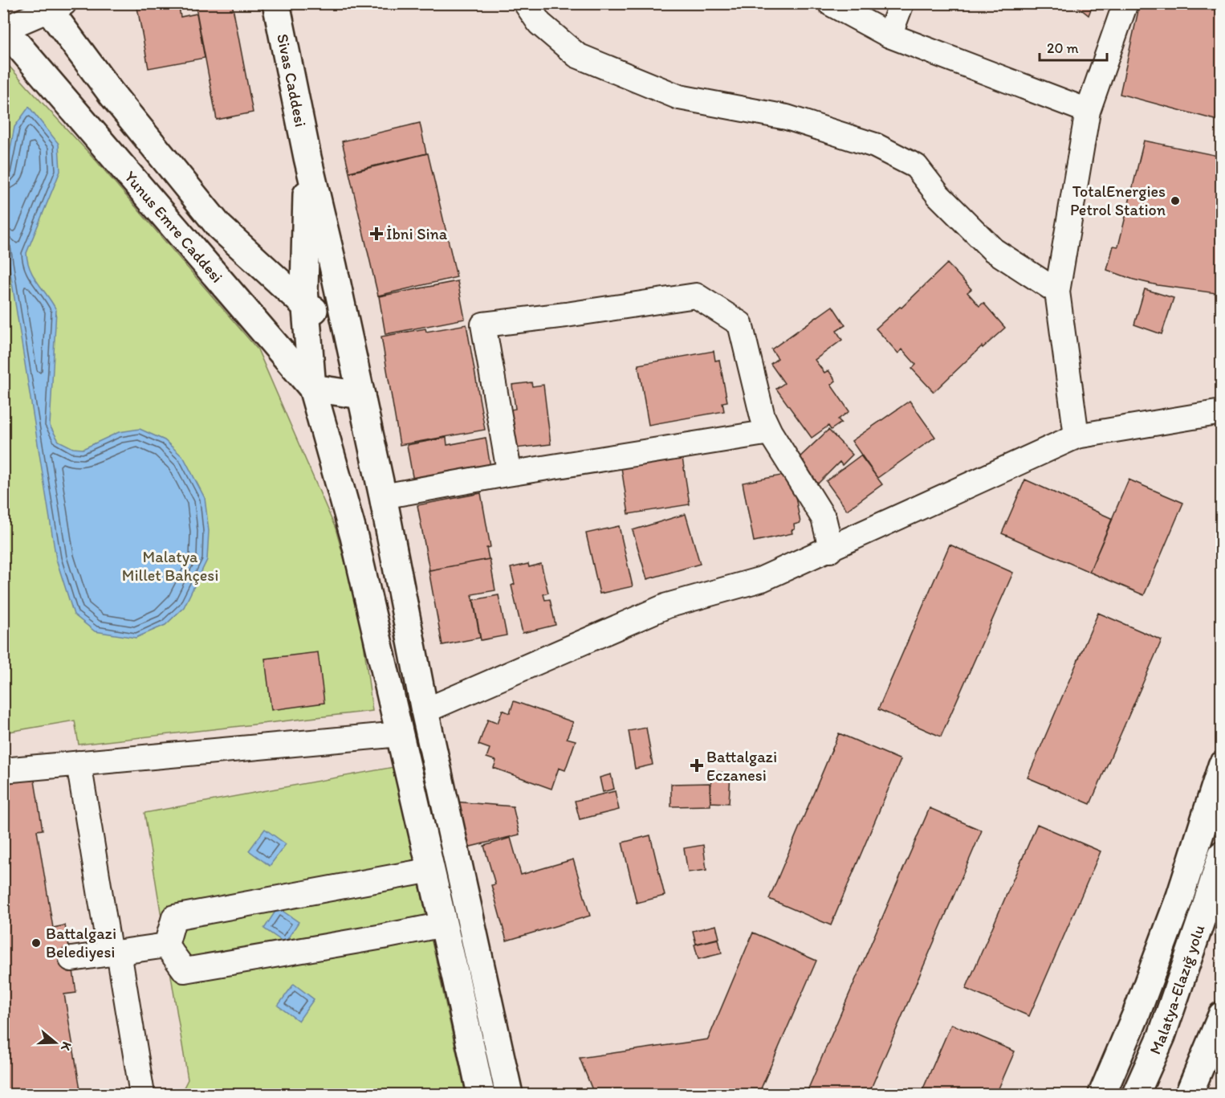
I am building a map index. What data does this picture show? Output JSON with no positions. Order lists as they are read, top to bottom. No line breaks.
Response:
{"streets":{"main road":["Sivas Caddesi","Yunus Emre Caddesi","Malatya-Elazığ yolu"]},"parks":["Malatya Millet Bahçesi"],"places":{"other":["TotalEnergies Petrol Station","Battalgazi Belediyesi"],"health":["İbni Sina","Battalgazi Eczanesi"]},"scale_bar":"20 m","north":"right"}
